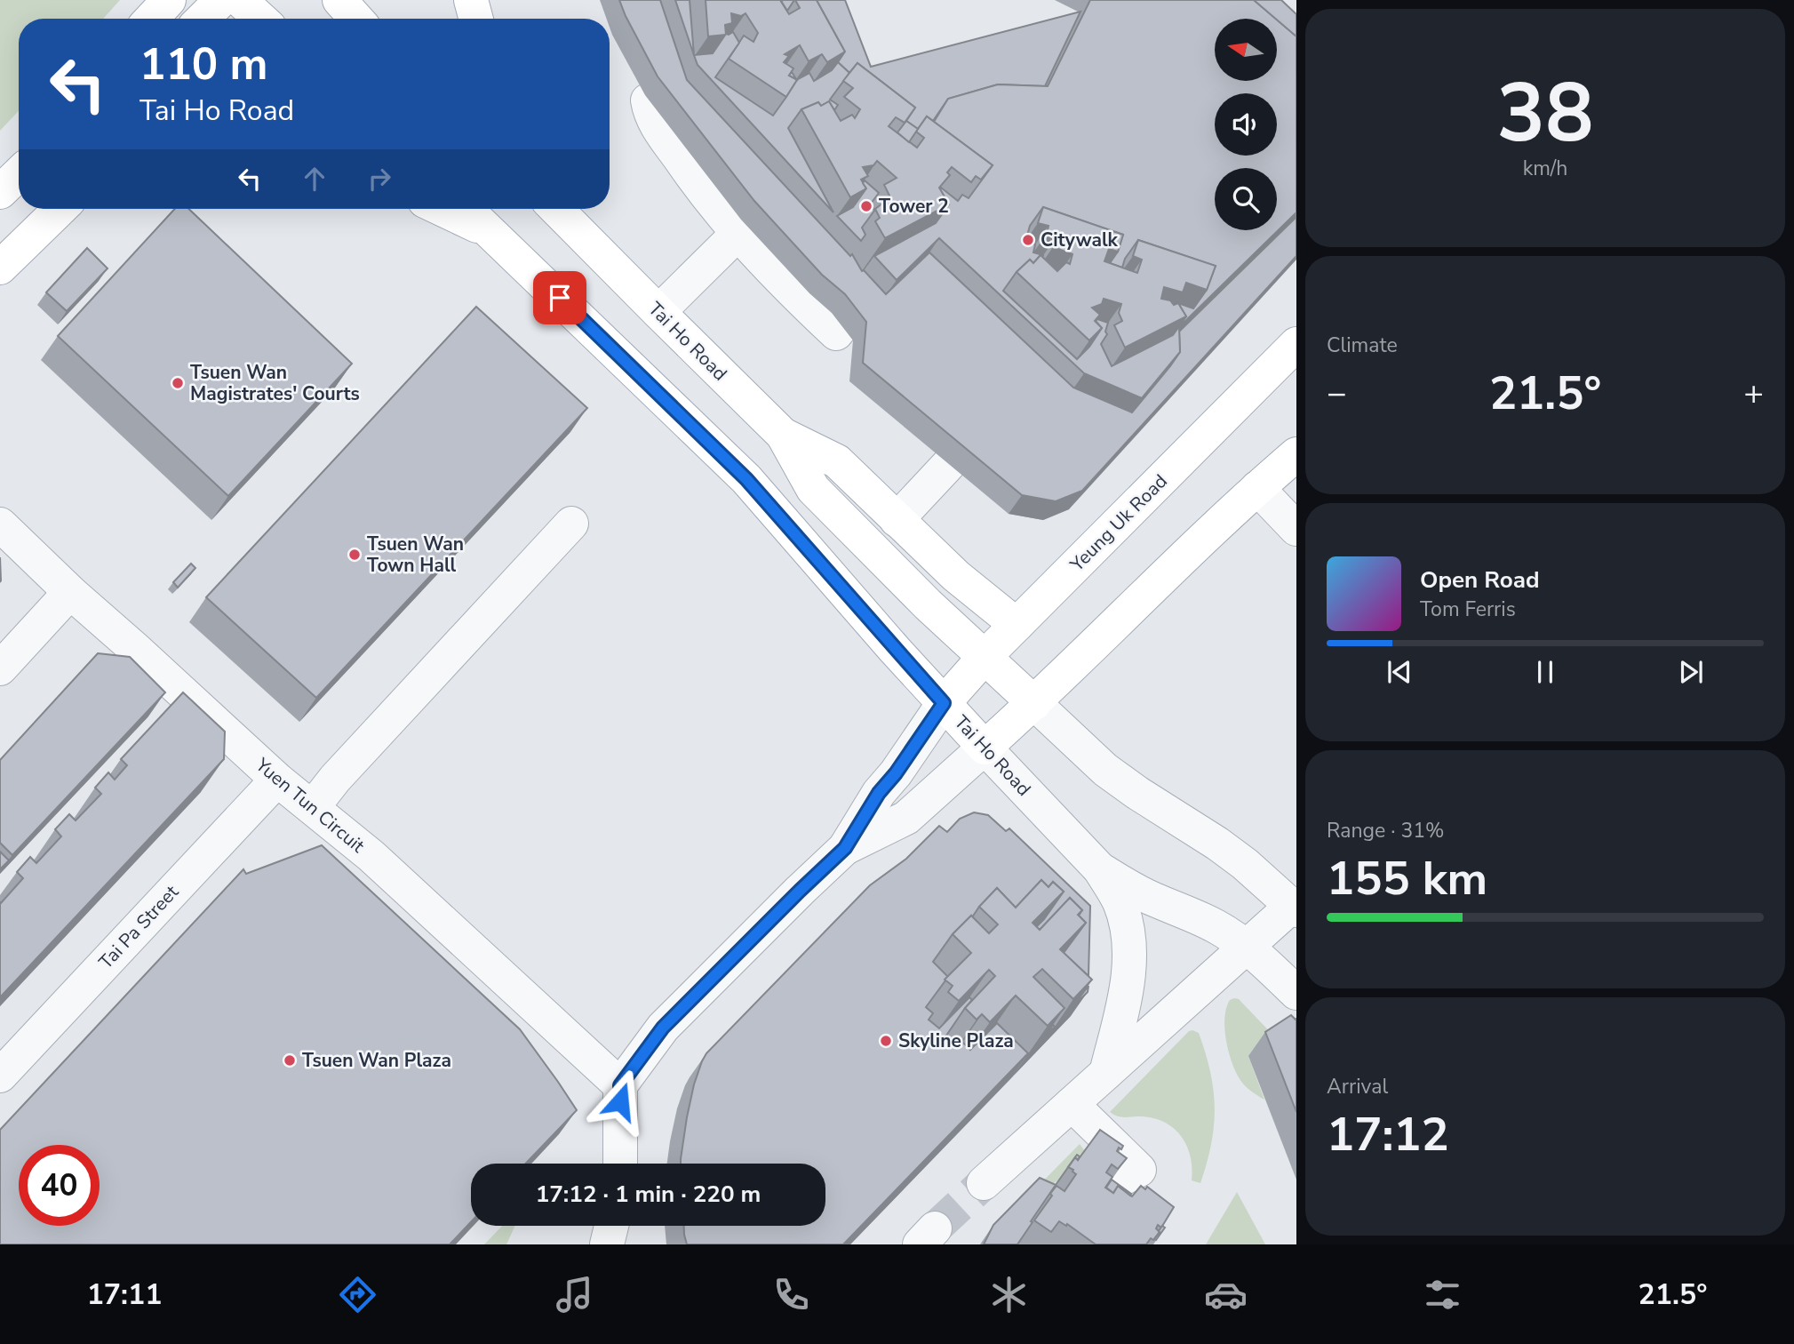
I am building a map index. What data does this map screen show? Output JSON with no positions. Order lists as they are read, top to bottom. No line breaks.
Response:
{"streets":{"main road":["Tai Ho Road","Yeung Uk Road"],"street":["Yuen Tun Circuit","Tai Pa Street"]},"crossings":[["Tai Ho Road","Yeung Uk Road"],["Yuen Tun Circuit","Tai Pa Street"]],"places":["Tower 2","Citywalk","Tsuen Wan Magistrates' Courts","Tsuen Wan Town Hall","Skyline Plaza","Tsuen Wan Plaza"],"north":"left","page":{"tile":[["38","km/h"],"Climate",["Range · 31%","155 km"],["Arrival","17:12"]],"turn":["110 m","Tai Ho Road"],"heat":["−","21.5°","+"],"song":["Open Road","Tom Ferris"],"limit":"40","trip":"17:12 · 1 min · 220 m","tabs":["17:11","21.5°"]}}
